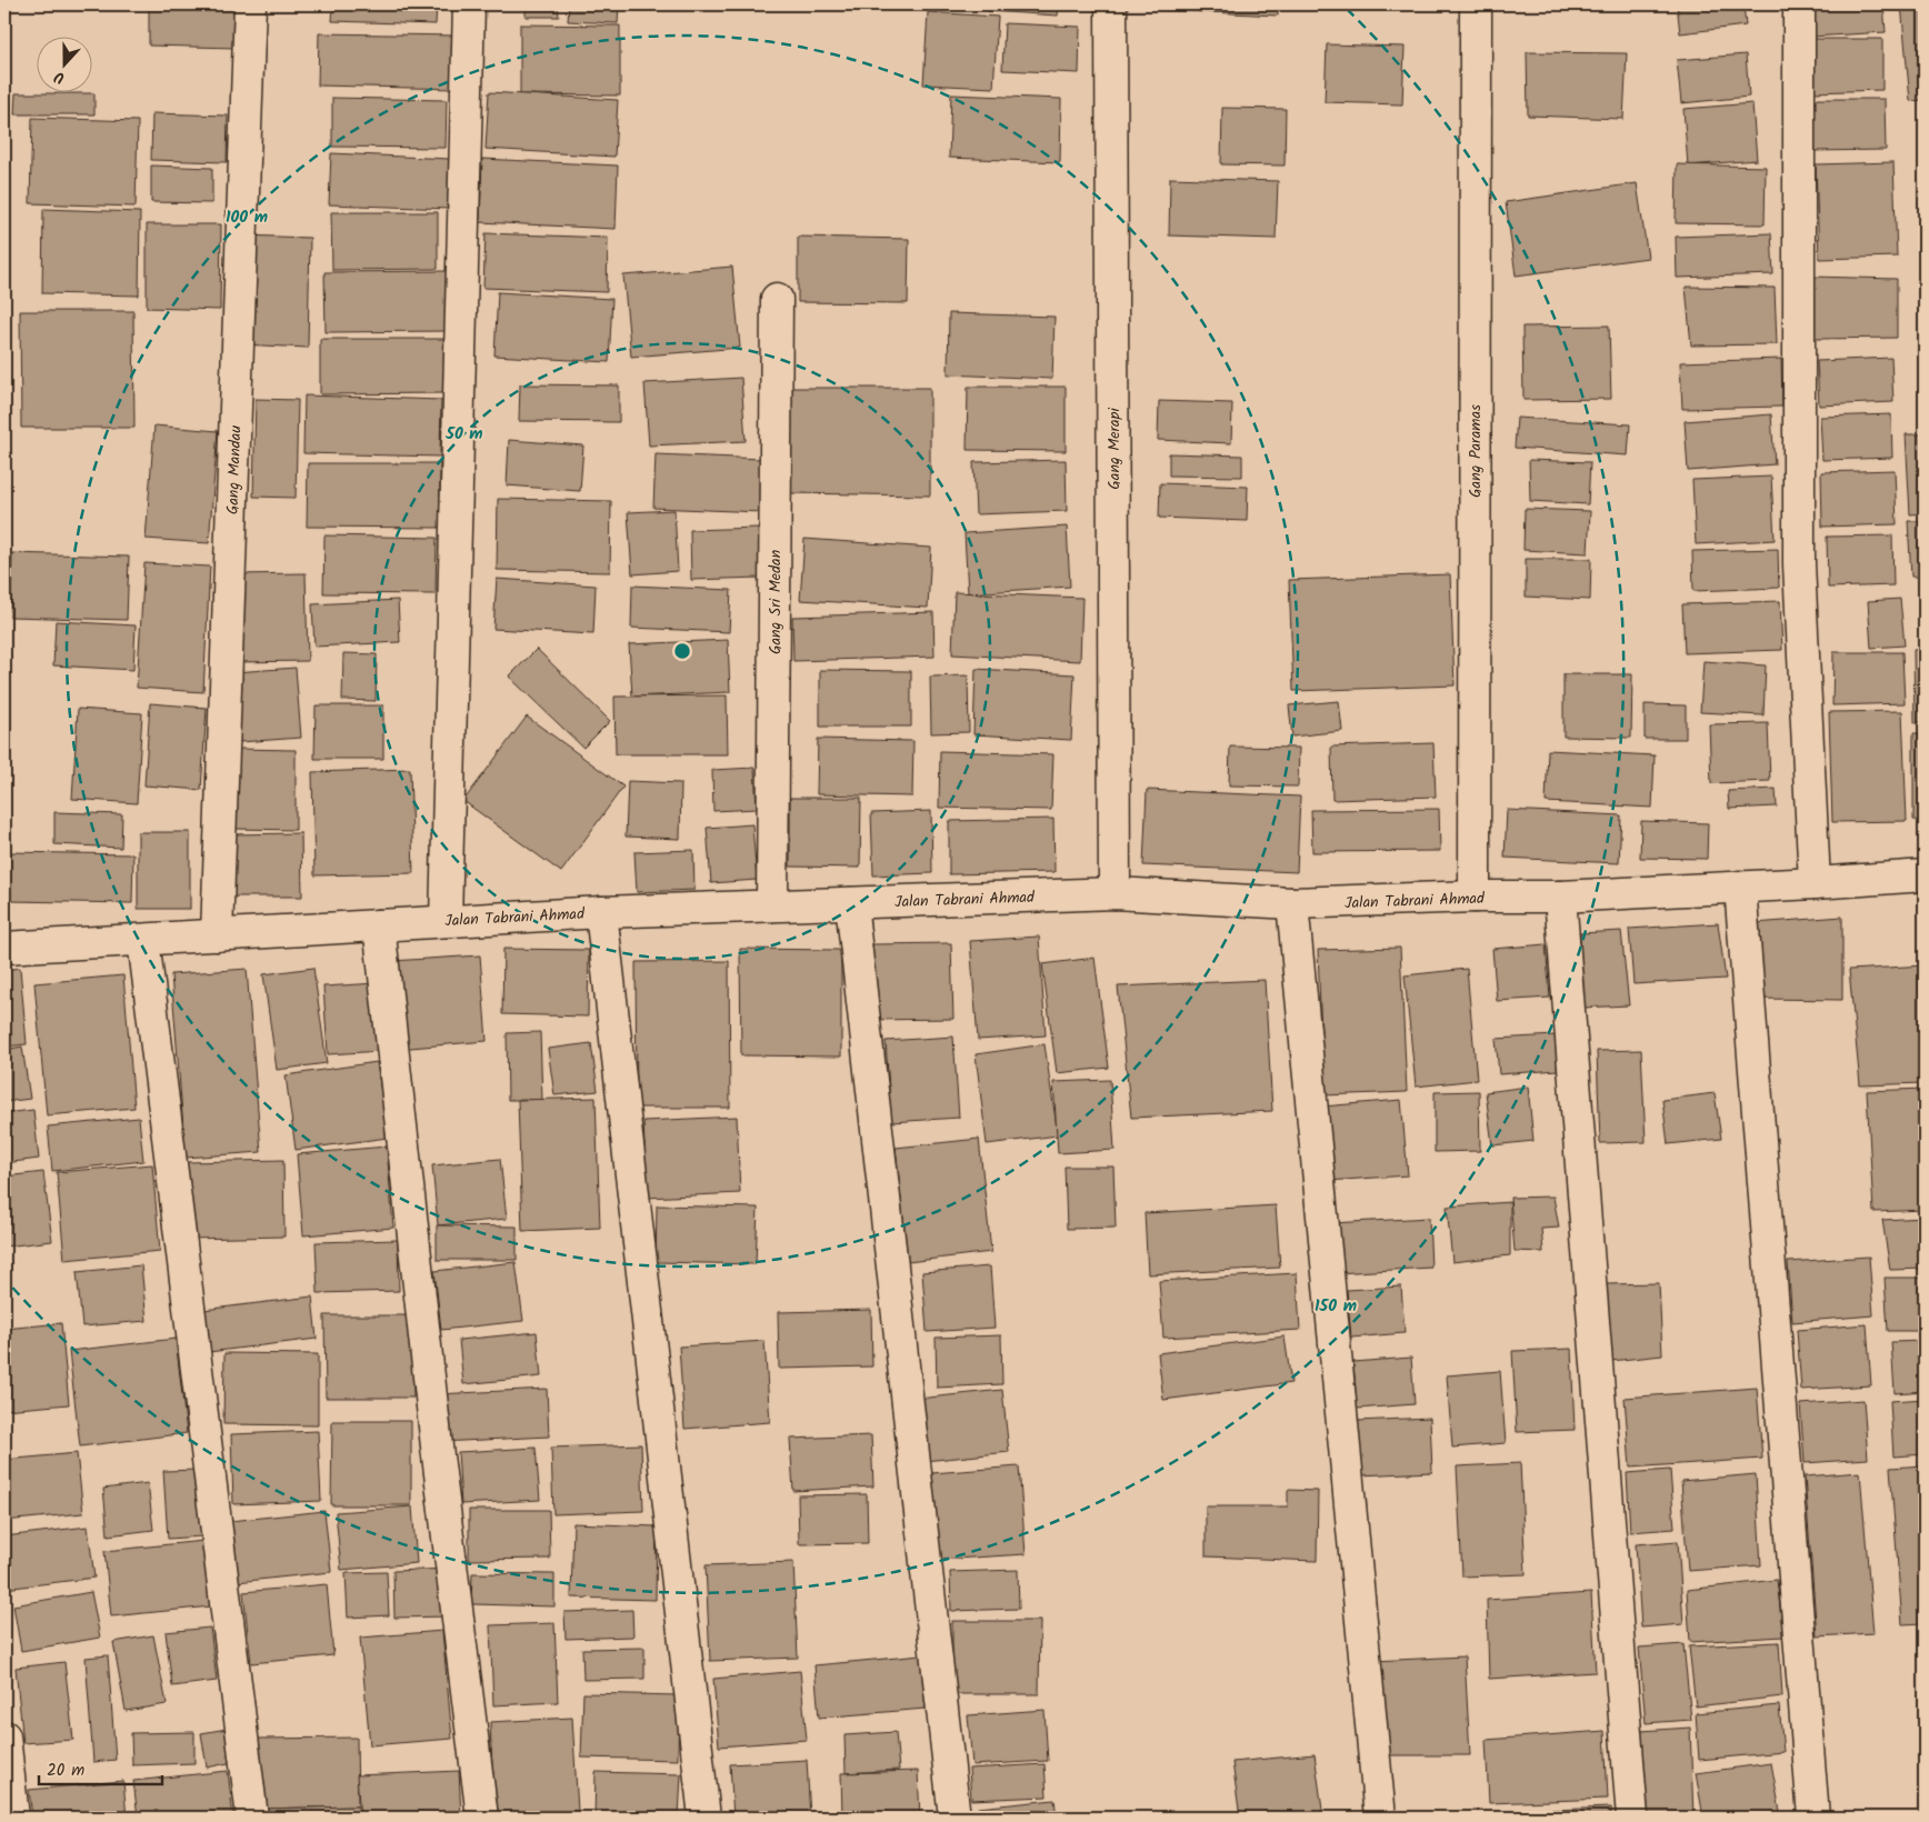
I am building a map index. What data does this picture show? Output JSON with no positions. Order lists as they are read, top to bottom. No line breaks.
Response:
{"streets":{"street":["Gang Merapi","Gang Paramas","Gang Mandau","Gang Sri Medan","Jalan Tabrani Ahmad"]},"crossings":[["Gang Merapi","Jalan Tabrani Ahmad"],["Gang Paramas","Jalan Tabrani Ahmad"],["Gang Mandau","Jalan Tabrani Ahmad"],["Gang Sri Medan","Jalan Tabrani Ahmad"]],"scale_bar":"20 m","north":"bottom","rings":["100 m","50 m","150 m"]}
